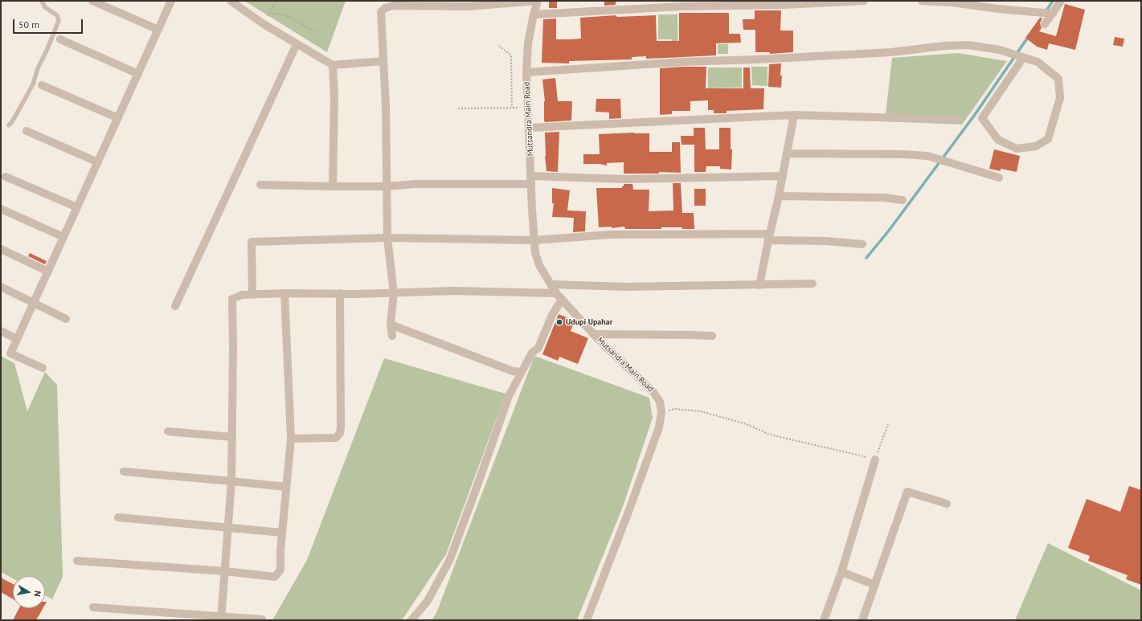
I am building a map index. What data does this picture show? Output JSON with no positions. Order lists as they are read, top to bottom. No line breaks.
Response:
{"streets":{"street":["Mutsandra Main Road"]},"places":["Udupi Upahar"],"scale_bar":"50 m","north":"right"}
